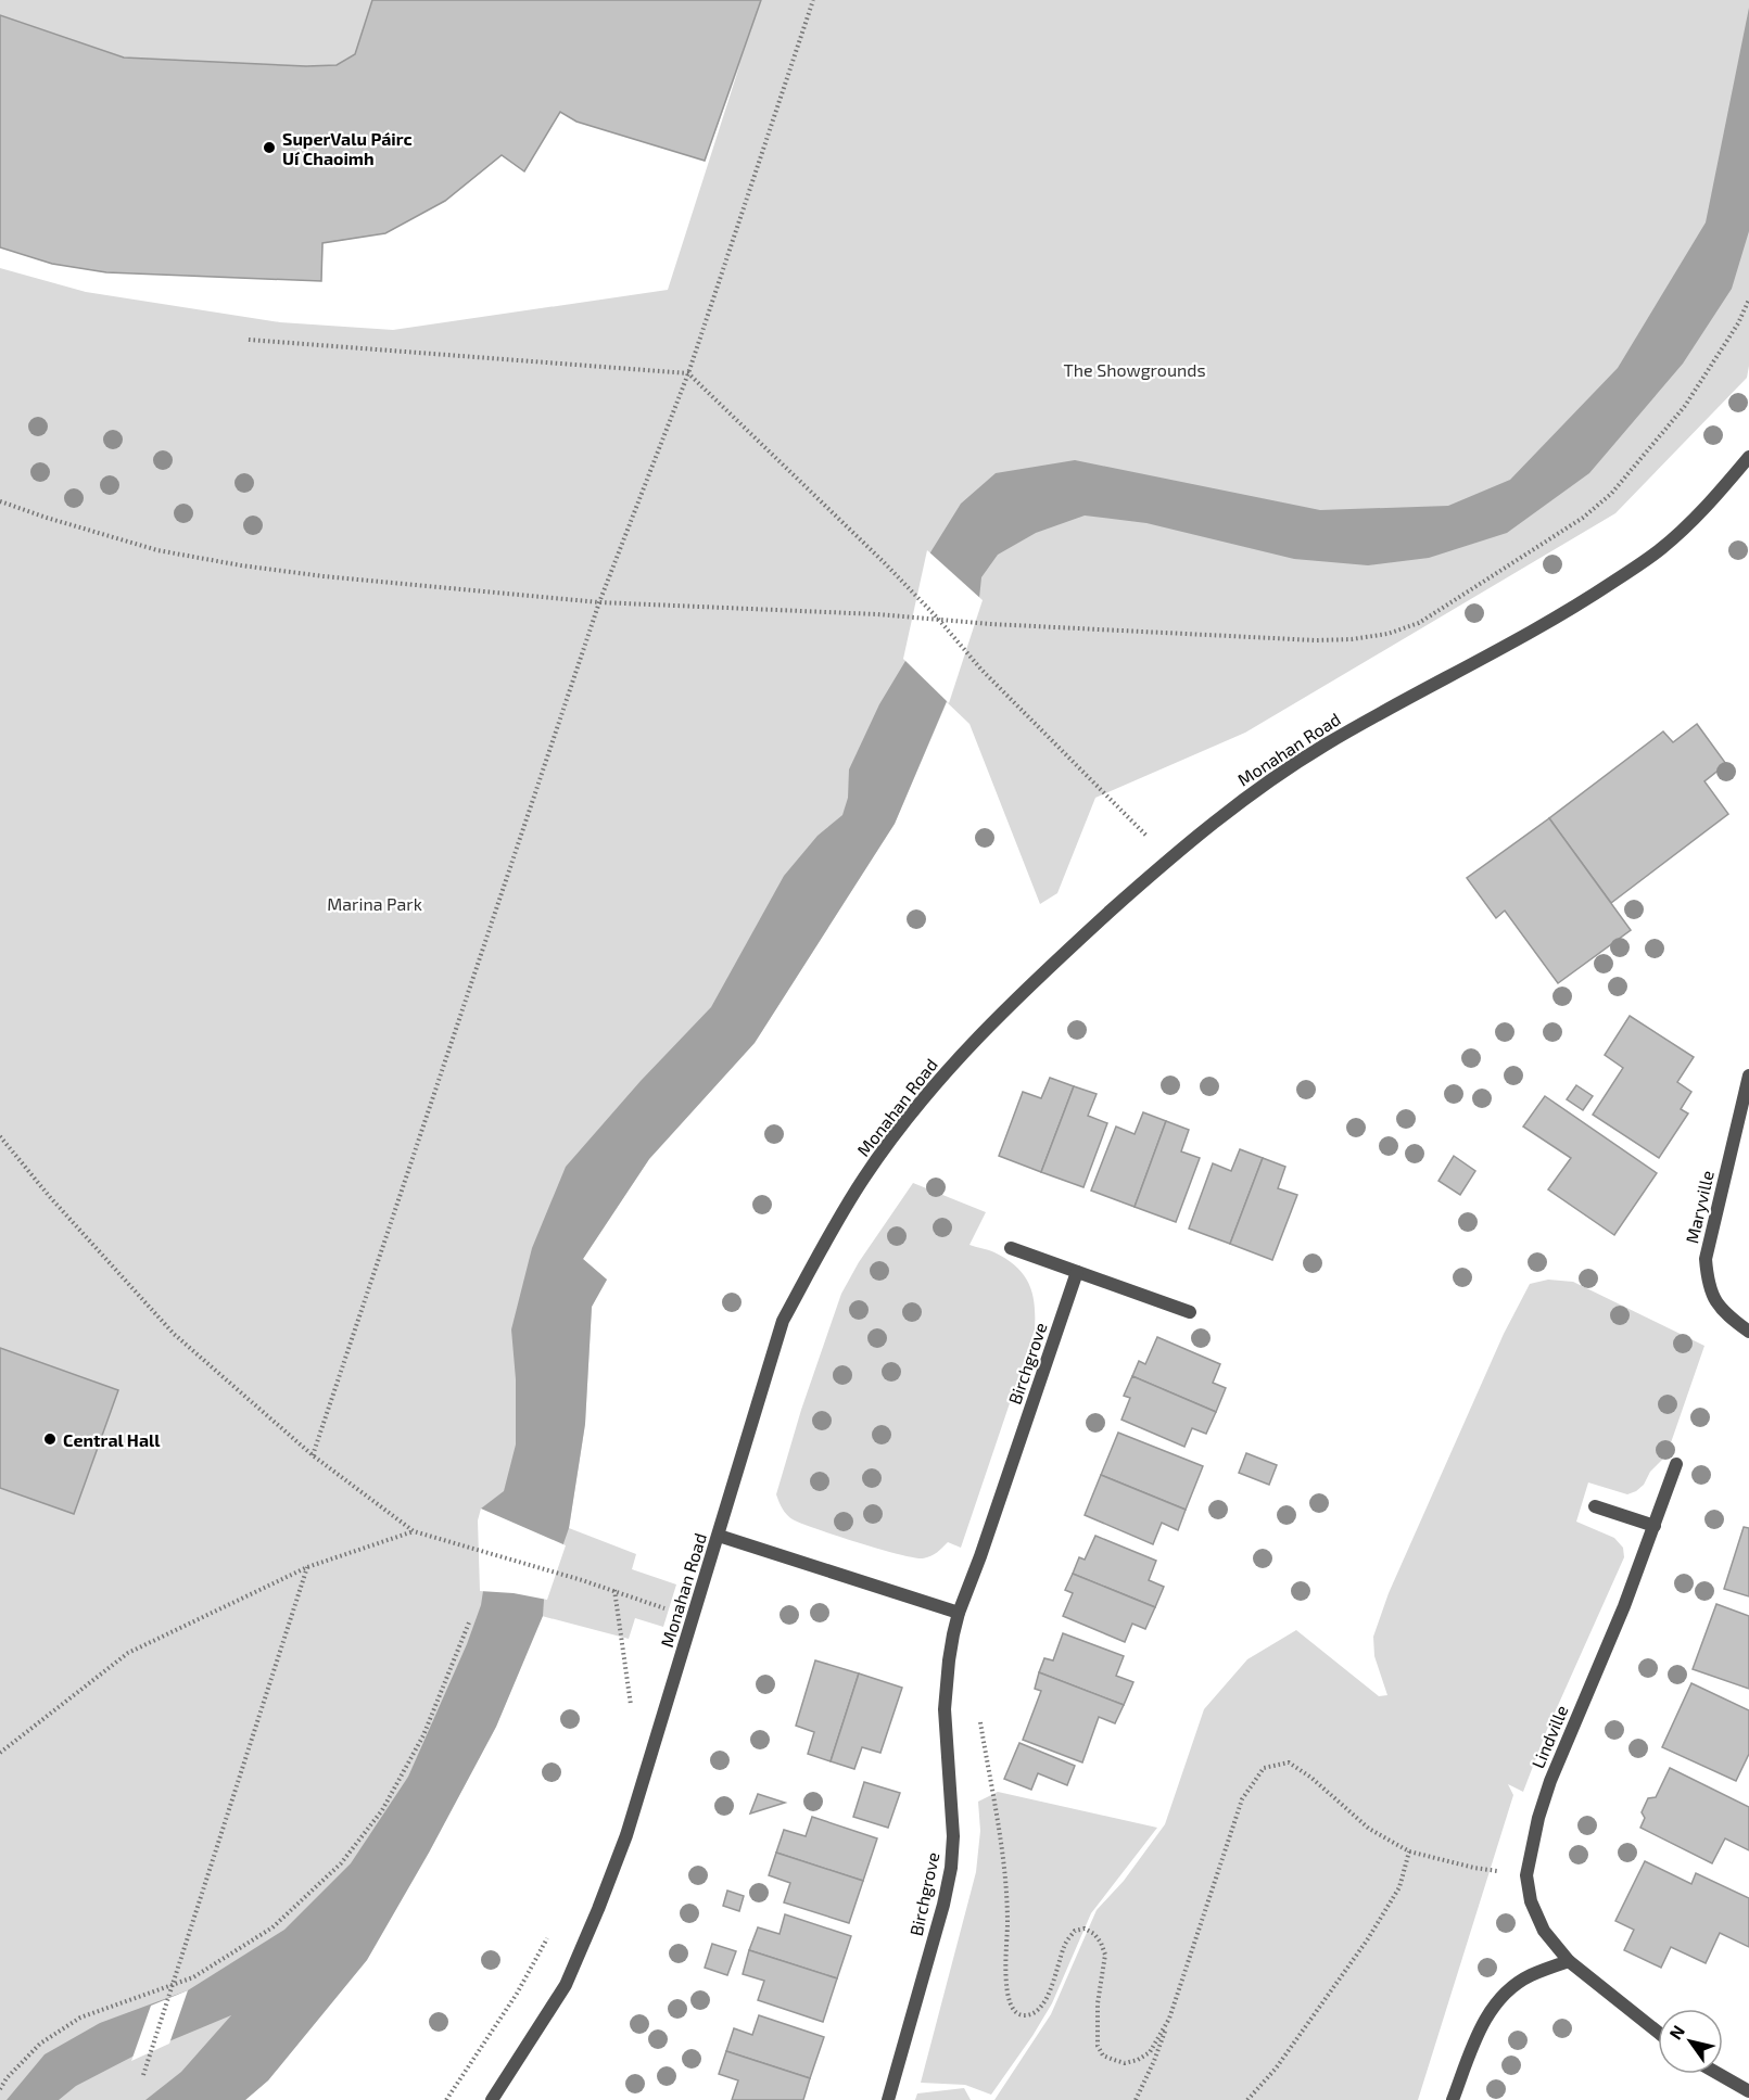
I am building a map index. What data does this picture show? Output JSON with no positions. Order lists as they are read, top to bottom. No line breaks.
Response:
{"streets":{"street":["Monahan Road","Maryville","Birchgrove","Lindville"]},"parks":["The Showgrounds","Marina Park"],"places":["SuperValu Páirc Uí Chaoimh","Central Hall"],"north":"top left"}
